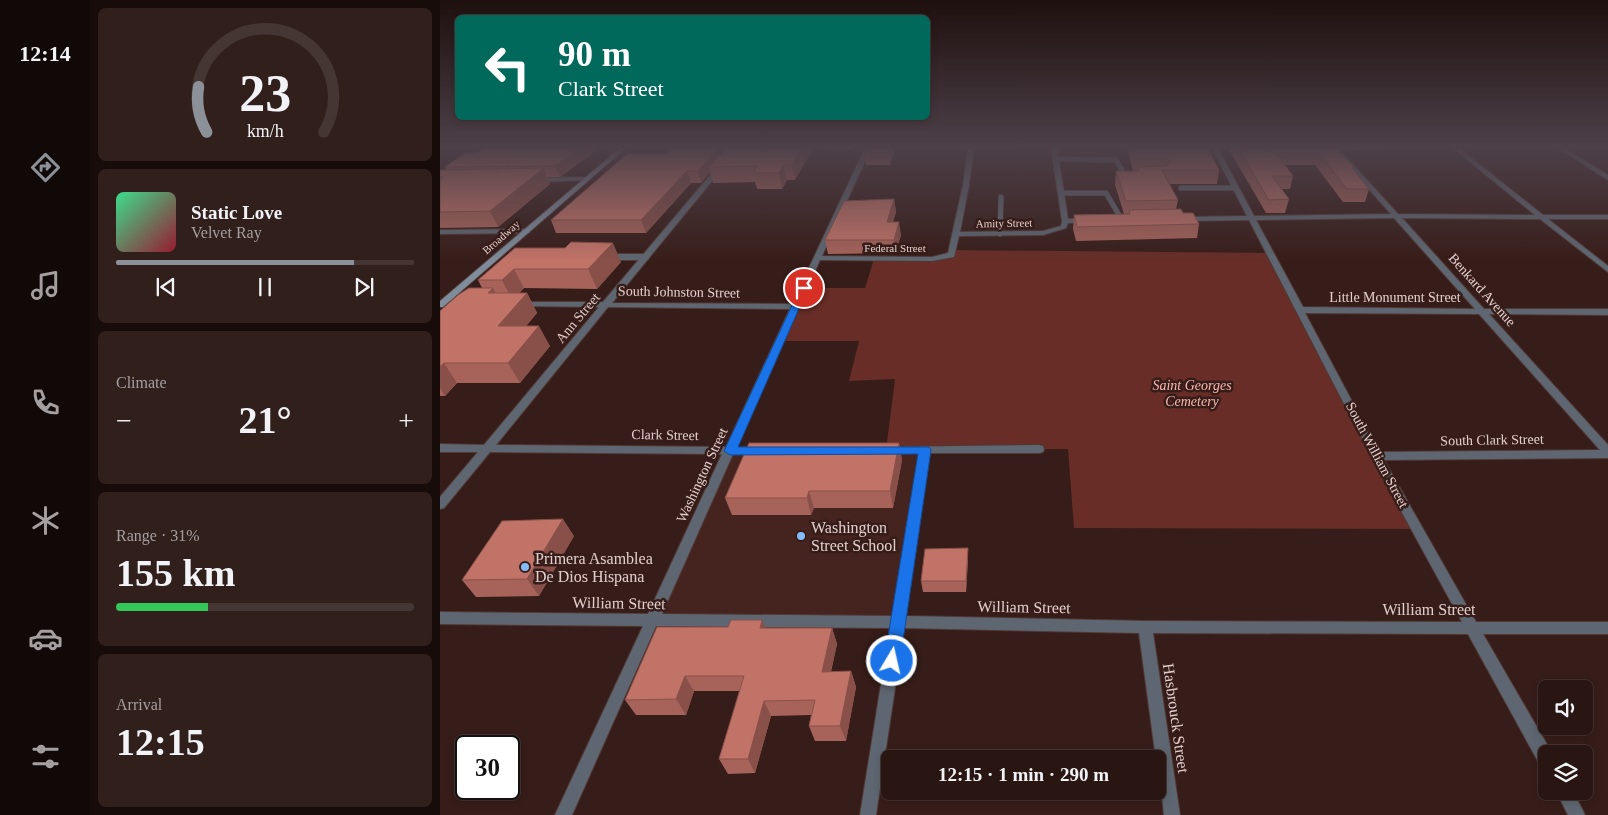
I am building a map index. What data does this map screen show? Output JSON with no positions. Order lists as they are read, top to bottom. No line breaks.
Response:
{"streets":{"street":["Amity Street","Broadway","Federal Street","Benkard Avenue","South Johnston Street","Little Monument Street","Ann Street","Clark Street","South Clark Street","South William Street","Washington Street","William Street","Hasbrouck Street"]},"crossings":[["Amity Street","Federal Street"],["Federal Street","Washington Street"],["Benkard Avenue","Little Monument Street"],["Benkard Avenue","South Clark Street"],["South Johnston Street","Ann Street"],["South Johnston Street","Washington Street"],["Little Monument Street","South William Street"],["Ann Street","Clark Street"],["Clark Street","Washington Street"],["South Clark Street","South William Street"],["South William Street","William Street"],["Washington Street","William Street"],["William Street","Hasbrouck Street"]],"parks":["Saint Georges Cemetery"],"places":["Washington Street School","Primera Asamblea De Dios Hispana"],"page":{"tabs":"12:14","turn":["90 m","Clark Street"],"song":["Static Love","Velvet Ray"],"tile":["Climate",["Range · 31%","155 km"],["Arrival","12:15"]],"heat":["−","21°","+"],"limit":"30","trip":"12:15 · 1 min · 290 m","gauge":["23","km/h"]}}
